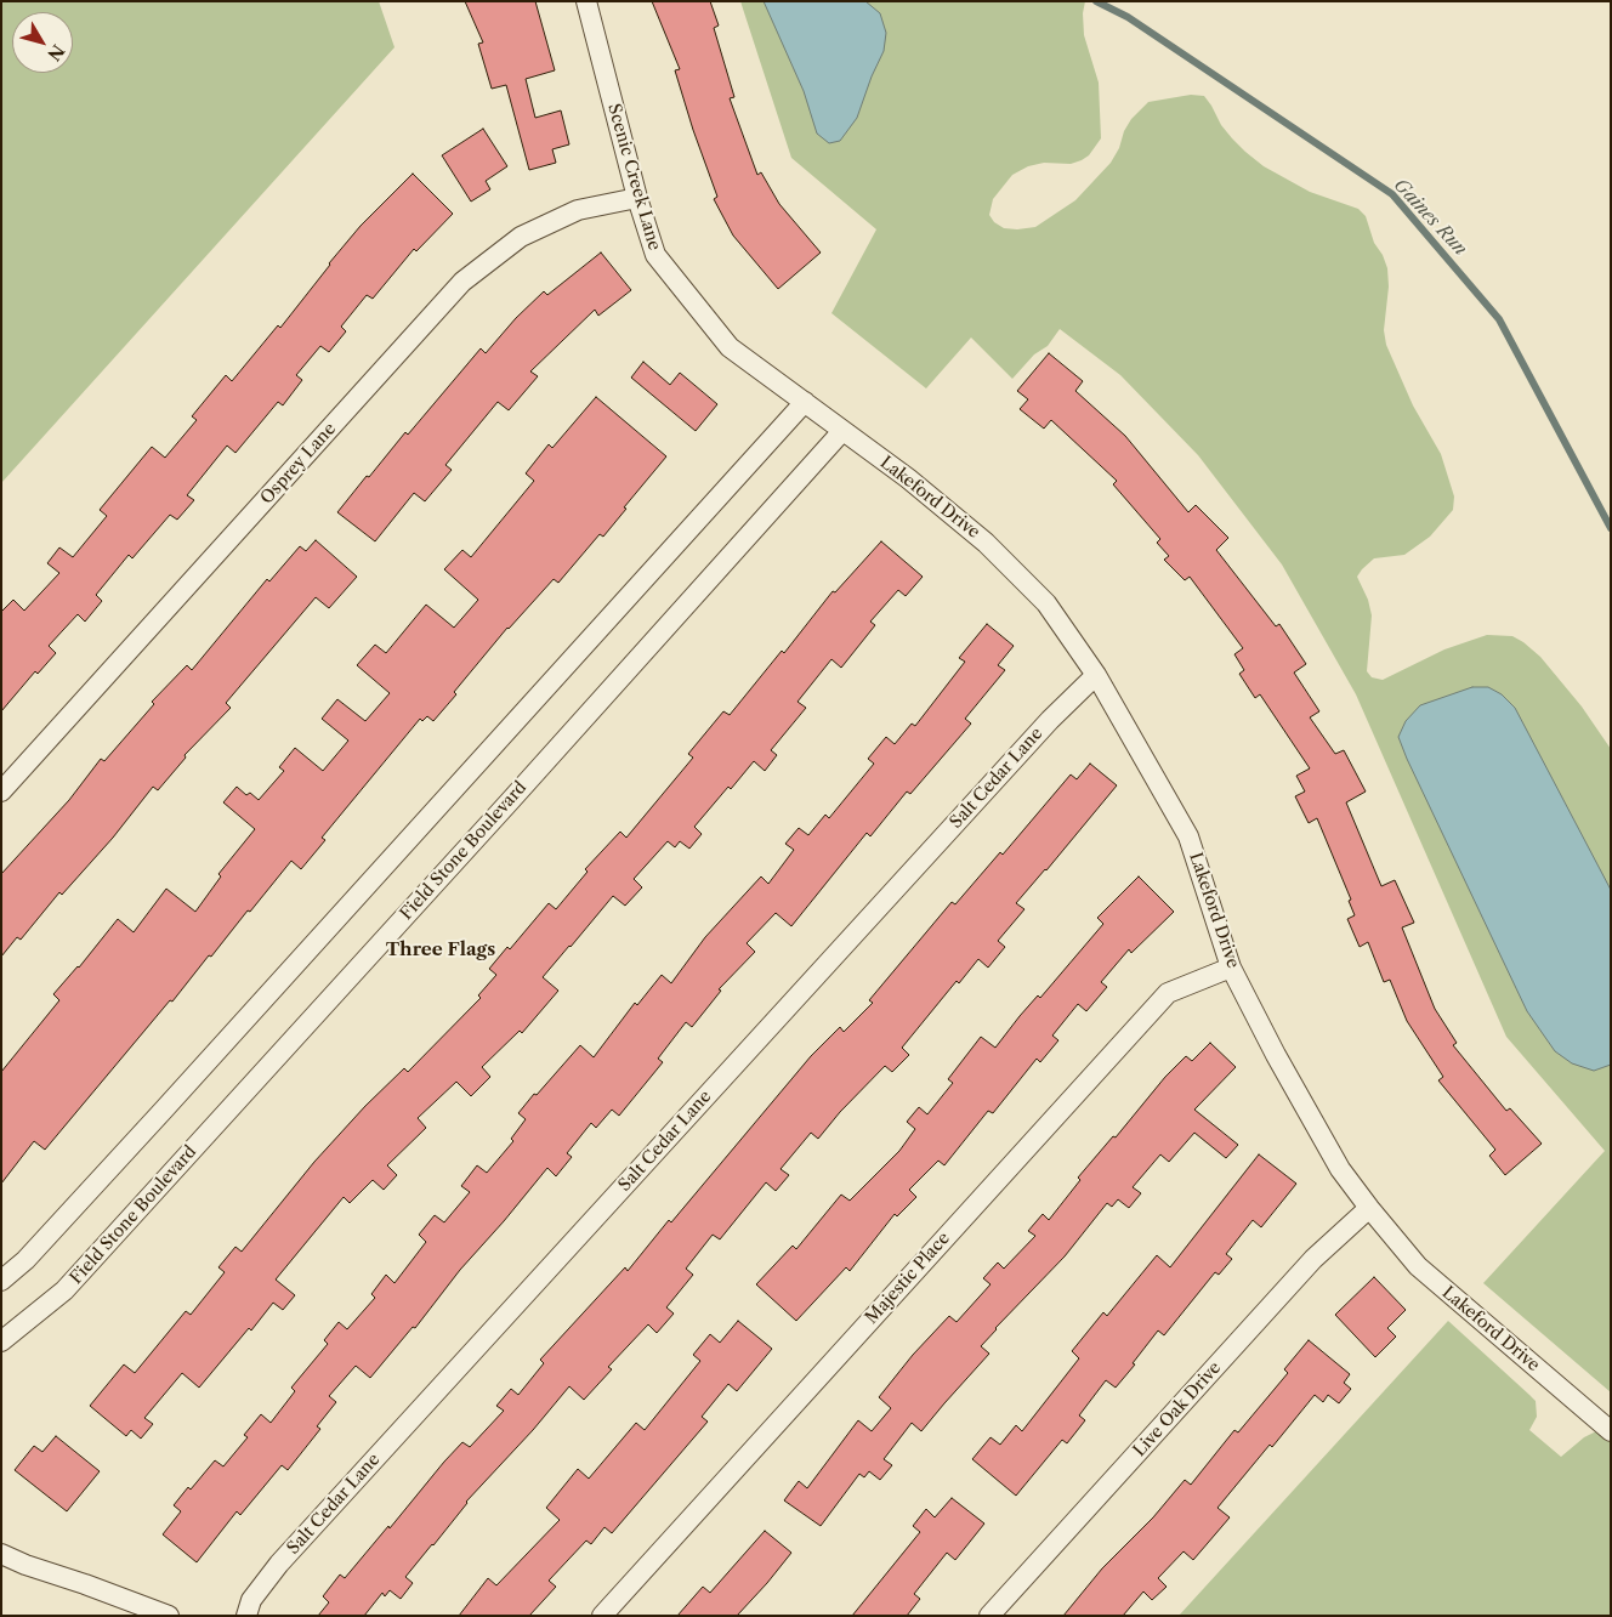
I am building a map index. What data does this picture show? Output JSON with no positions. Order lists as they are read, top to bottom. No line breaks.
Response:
{"streets":{"street":["Scenic Creek Lane","Osprey Lane","Lakeford Drive","Salt Cedar Lane","Field Stone Boulevard","Majestic Place","Live Oak Drive"]},"crossings":[["Scenic Creek Lane","Osprey Lane"],["Scenic Creek Lane","Lakeford Drive"],["Lakeford Drive","Salt Cedar Lane"],["Lakeford Drive","Field Stone Boulevard"],["Lakeford Drive","Majestic Place"],["Lakeford Drive","Live Oak Drive"]],"districts":["Three Flags"],"water":["Gaines Run"],"north":"bottom right"}
